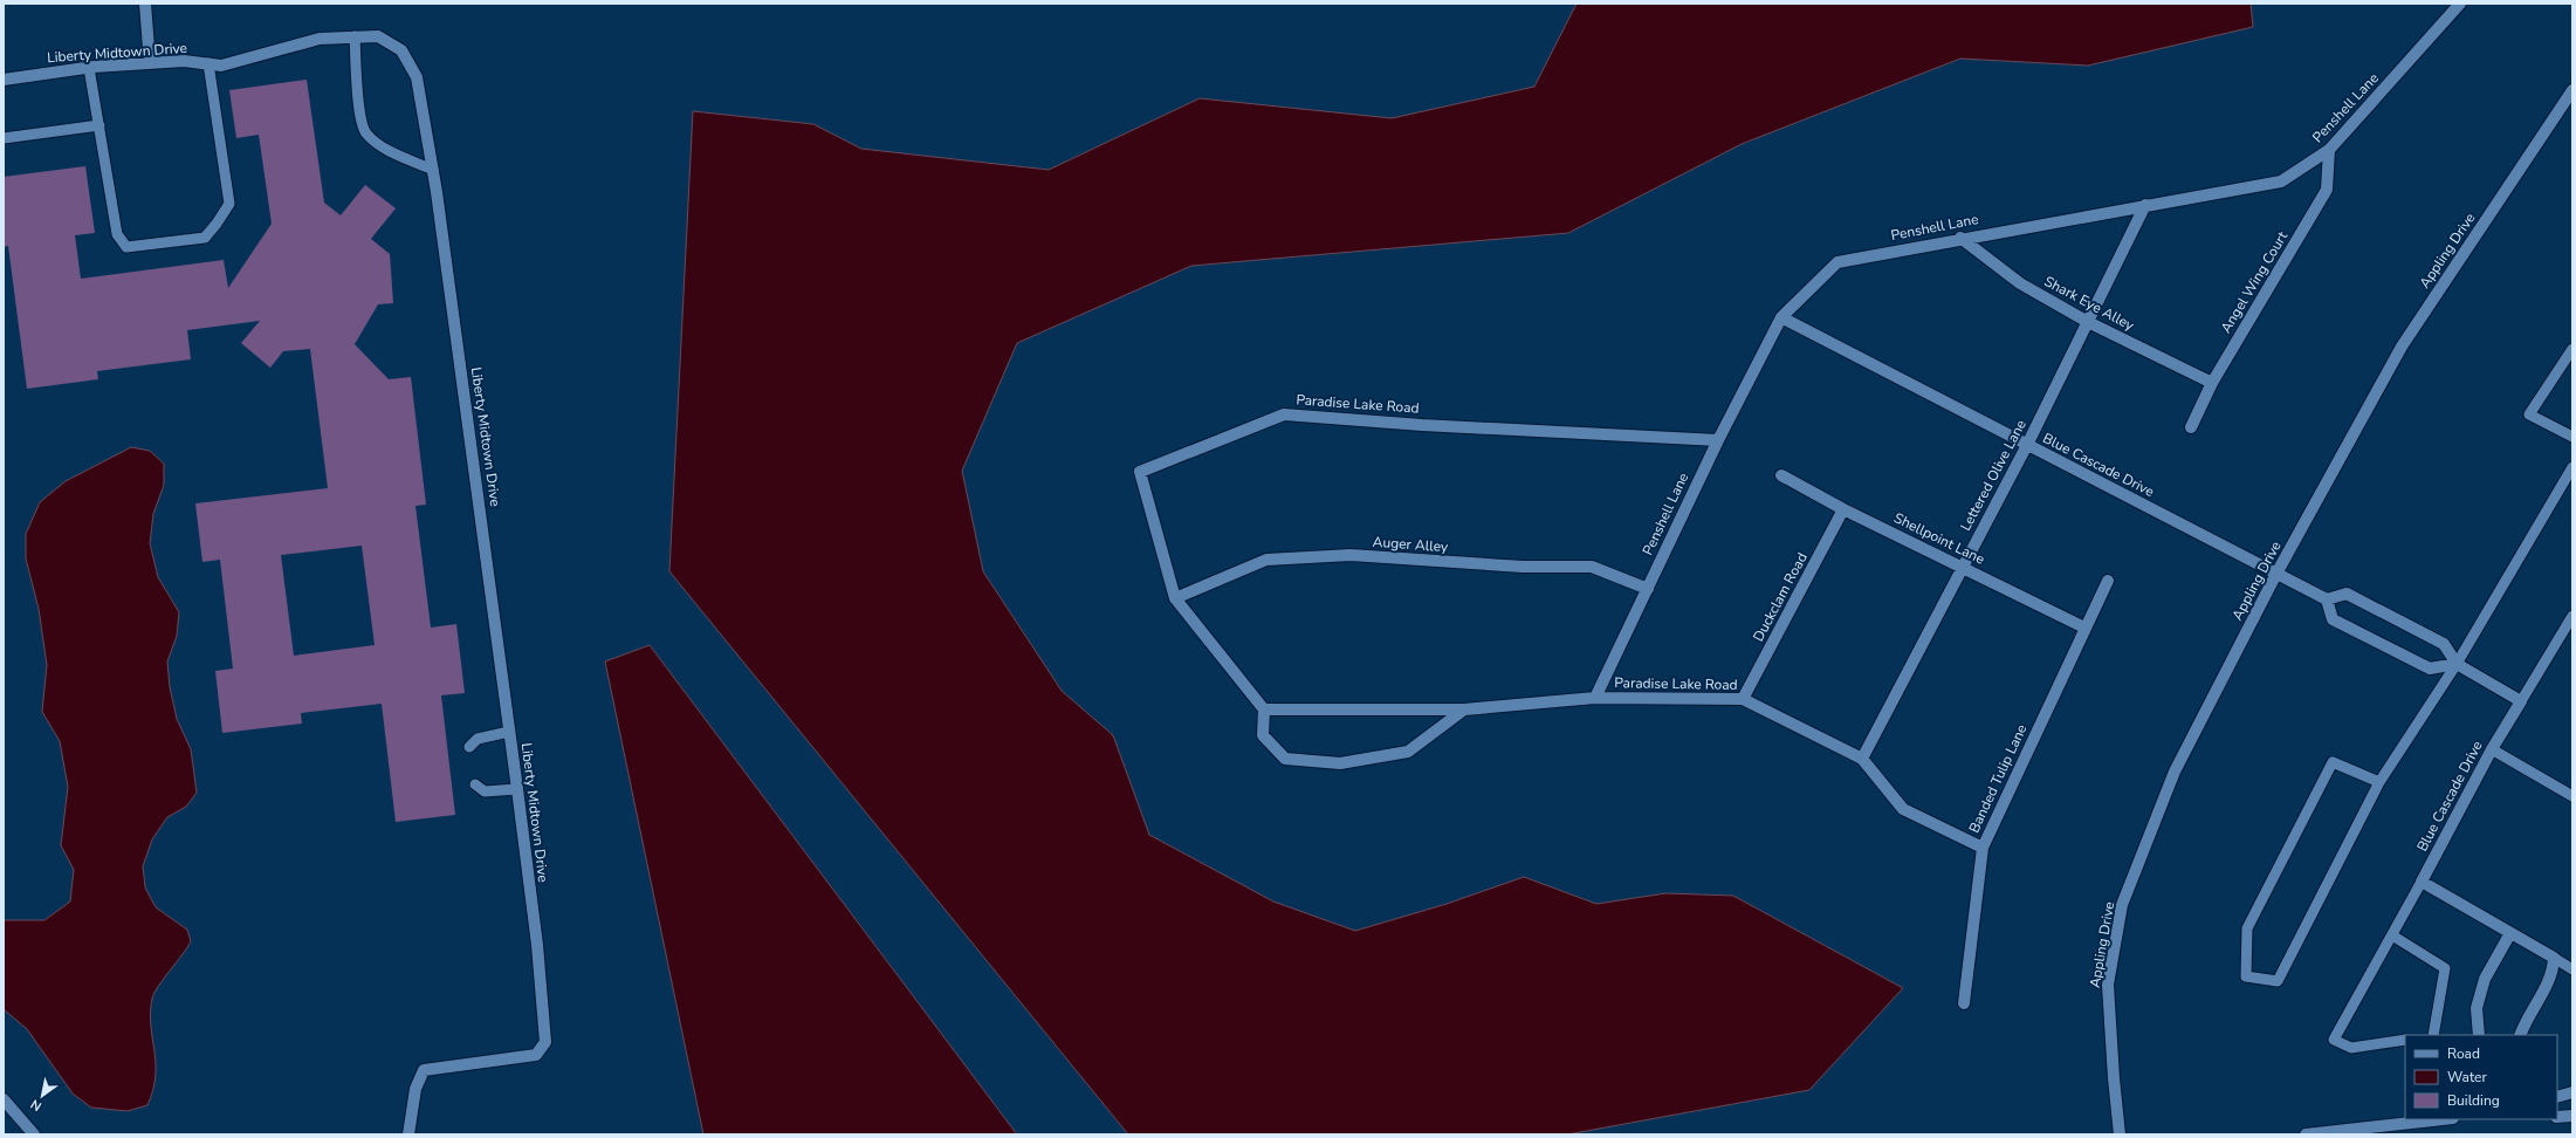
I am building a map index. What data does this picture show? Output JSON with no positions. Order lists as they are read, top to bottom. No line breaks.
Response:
{"streets":{"street":["Liberty Midtown Drive","Penshell Lane","Appling Drive","Angel Wing Court","Shark Eye Alley","Paradise Lake Road","Blue Cascade Drive","Lettered Olive Lane","Shellpoint Lane","Auger Alley","Duckclam Road","Banded Tulip Lane"]},"crossings":[["Penshell Lane","Angel Wing Court"],["Penshell Lane","Shark Eye Alley"],["Penshell Lane","Paradise Lake Road"],["Penshell Lane","Blue Cascade Drive"],["Penshell Lane","Lettered Olive Lane"],["Penshell Lane","Auger Alley"],["Appling Drive","Blue Cascade Drive"],["Angel Wing Court","Shark Eye Alley"],["Shark Eye Alley","Lettered Olive Lane"],["Paradise Lake Road","Lettered Olive Lane"],["Paradise Lake Road","Auger Alley"],["Paradise Lake Road","Duckclam Road"],["Paradise Lake Road","Banded Tulip Lane"],["Blue Cascade Drive","Lettered Olive Lane"],["Lettered Olive Lane","Shellpoint Lane"],["Shellpoint Lane","Duckclam Road"],["Shellpoint Lane","Banded Tulip Lane"]],"legend":["Road","Water","Building"],"north":"bottom left"}
